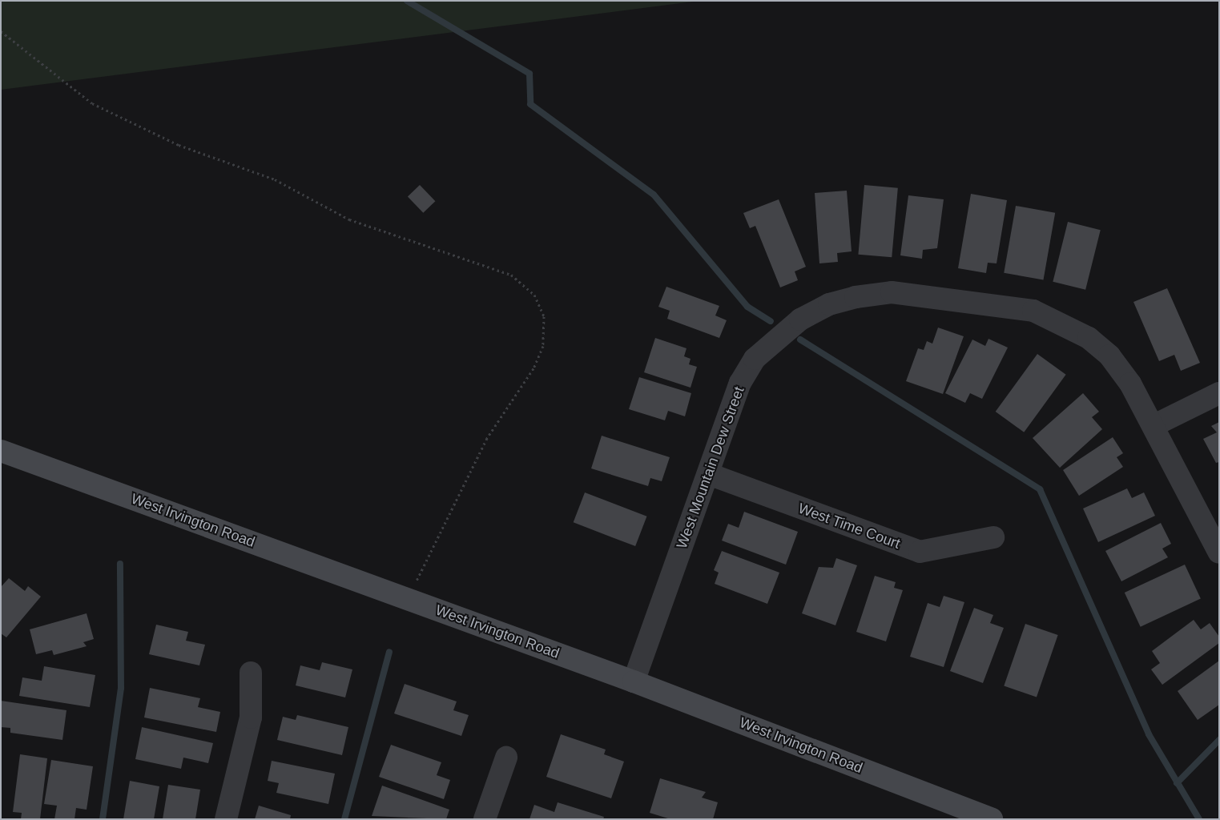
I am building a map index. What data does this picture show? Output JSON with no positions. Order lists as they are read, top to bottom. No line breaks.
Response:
{"streets":{"main road":["West Irvington Road"],"street":["West Mountain Dew Street","West Time Court"]},"crossings":[["West Mountain Dew Street","West Irvington Road"],["West Mountain Dew Street","West Time Court"]]}
